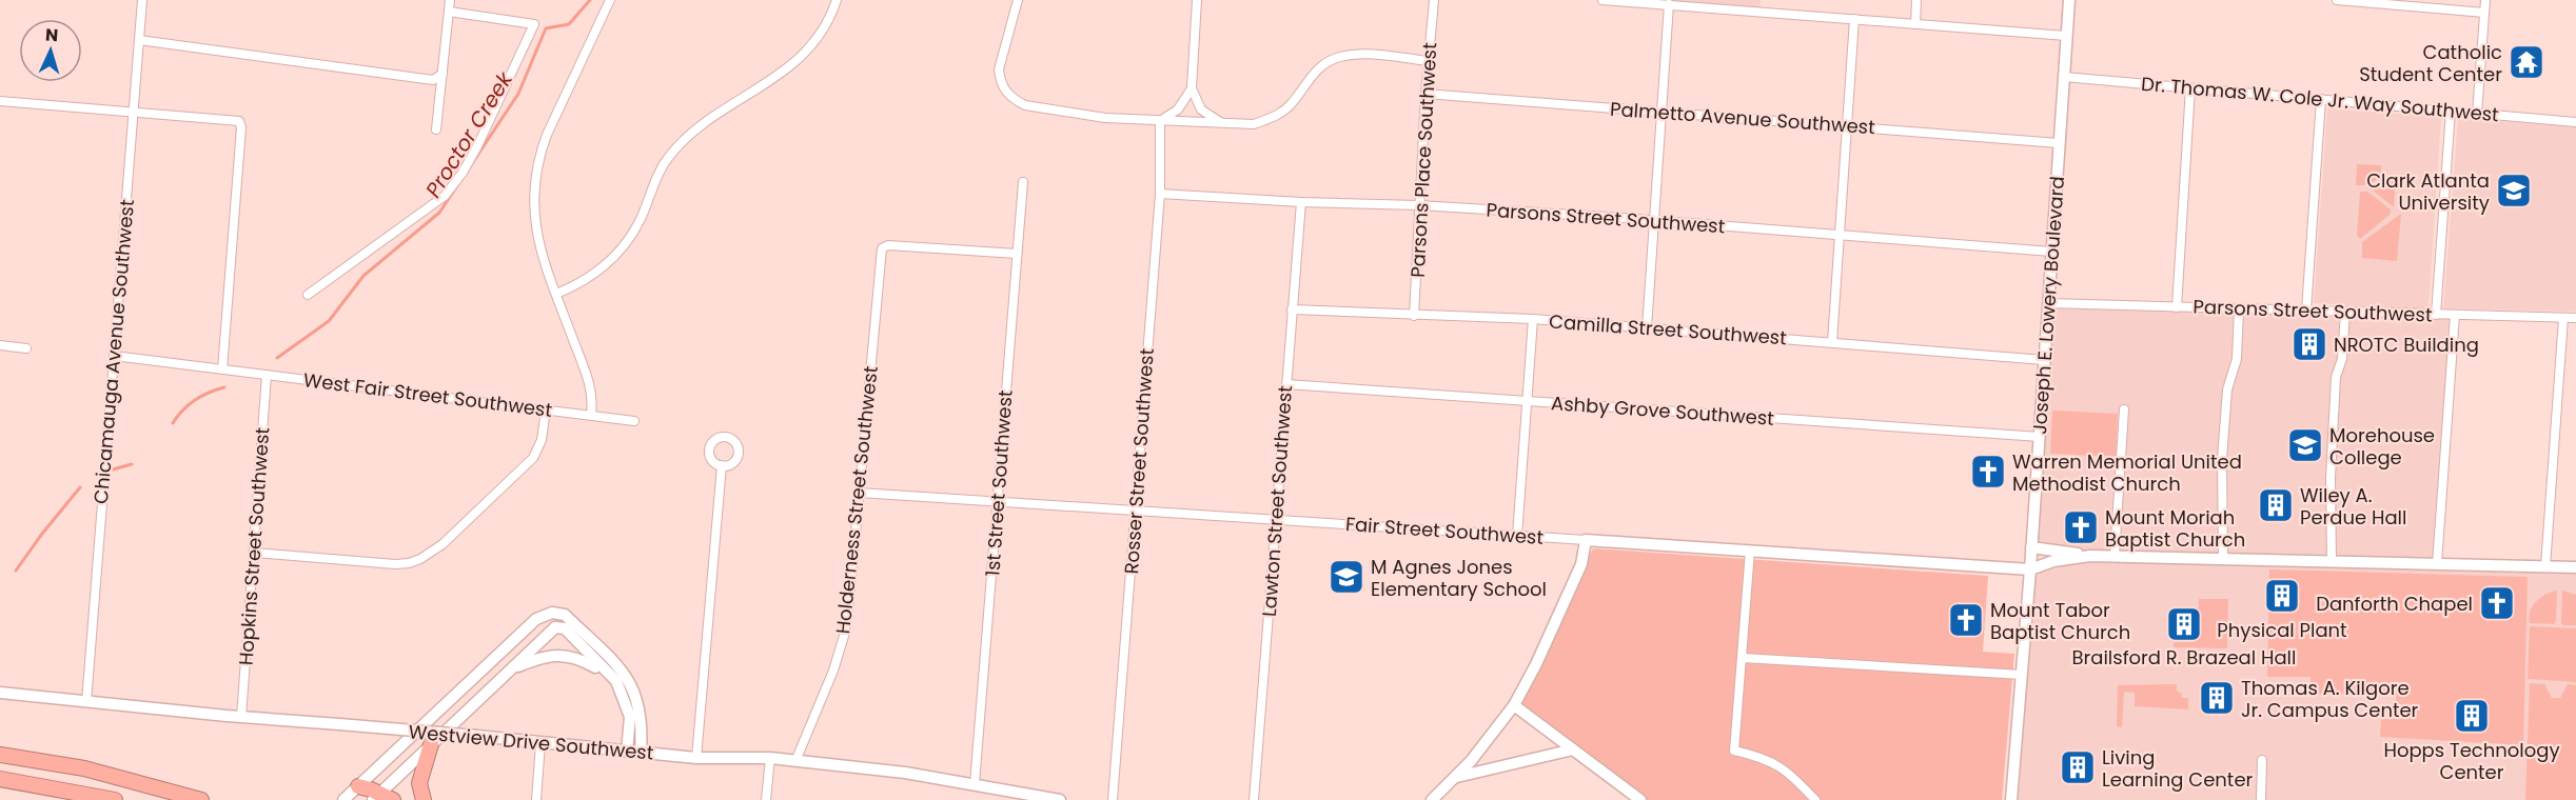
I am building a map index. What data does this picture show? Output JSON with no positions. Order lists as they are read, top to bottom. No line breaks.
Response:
{"streets":{"street":["Dr. Thomas W. Cole Jr. Way Southwest","Palmetto Avenue Southwest","Parsons Place Southwest","Parsons Street Southwest","Joseph E. Lowery Boulevard","Camilla Street Southwest","Chicamauga Avenue Southwest","West Fair Street Southwest","Ashby Grove Southwest","Rosser Street Southwest","1st Street Southwest","Holderness Street Southwest","Lawton Street Southwest","Fair Street Southwest","Hopkins Street Southwest","Westview Drive Southwest"]},"crossings":[["Dr. Thomas W. Cole Jr. Way Southwest","Joseph E. Lowery Boulevard"],["Palmetto Avenue Southwest","Parsons Place Southwest"],["Palmetto Avenue Southwest","Joseph E. Lowery Boulevard"],["Parsons Place Southwest","Parsons Street Southwest"],["Parsons Place Southwest","Camilla Street Southwest"],["Parsons Street Southwest","Joseph E. Lowery Boulevard"],["Parsons Street Southwest","Rosser Street Southwest"],["Parsons Street Southwest","Lawton Street Southwest"],["Joseph E. Lowery Boulevard","Camilla Street Southwest"],["Joseph E. Lowery Boulevard","Ashby Grove Southwest"],["Joseph E. Lowery Boulevard","Fair Street Southwest"],["Camilla Street Southwest","Lawton Street Southwest"],["Chicamauga Avenue Southwest","West Fair Street Southwest"],["Chicamauga Avenue Southwest","Westview Drive Southwest"],["West Fair Street Southwest","Hopkins Street Southwest"],["Ashby Grove Southwest","Lawton Street Southwest"],["Rosser Street Southwest","Fair Street Southwest"],["1st Street Southwest","Holderness Street Southwest"],["1st Street Southwest","Fair Street Southwest"],["1st Street Southwest","Westview Drive Southwest"],["Holderness Street Southwest","Fair Street Southwest"],["Holderness Street Southwest","Westview Drive Southwest"],["Lawton Street Southwest","Fair Street Southwest"],["Hopkins Street Southwest","Westview Drive Southwest"]],"water":["Proctor Creek"],"places":{"temple":["Catholic Student Center"],"school or university":["Clark Atlanta University","Morehouse College","M Agnes Jones Elementary School"],"building":["NROTC Building","Wiley A. Perdue Hall","Physical Plant","Brailsford R. Brazeal Hall","Thomas A. Kilgore Jr. Campus Center","Hopps Technology Center","Living Learning Center"],"church":["Warren Memorial United Methodist Church","Mount Moriah Baptist Church","Danforth Chapel","Mount Tabor Baptist Church"]},"north":"top"}
